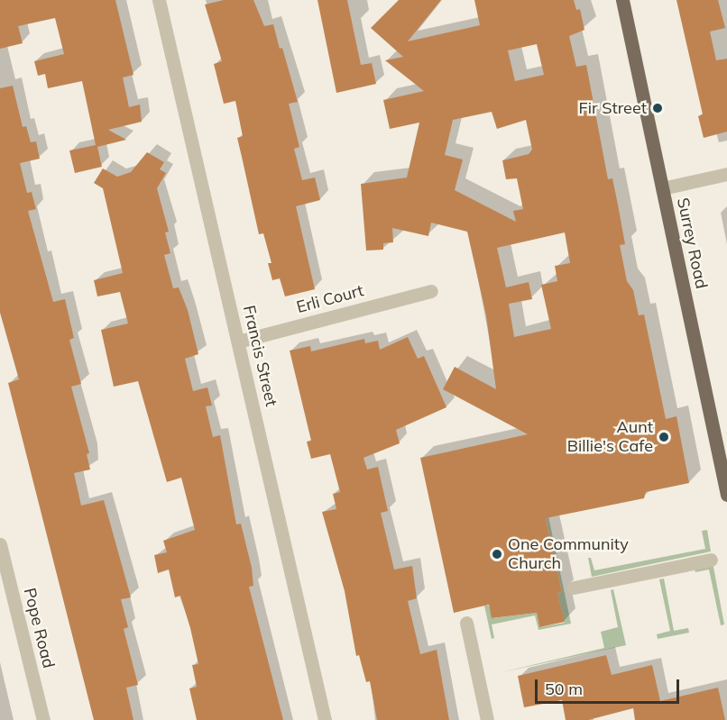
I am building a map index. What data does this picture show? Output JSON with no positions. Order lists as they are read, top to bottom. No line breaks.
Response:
{"streets":{"main road":["Surrey Road"],"street":["Erli Court","Francis Street","Pope Road"]},"crossings":[["Erli Court","Francis Street"]],"places":["Fir Street","Aunt Billie's Cafe","One Community Church"],"scale_bar":"50 m"}
